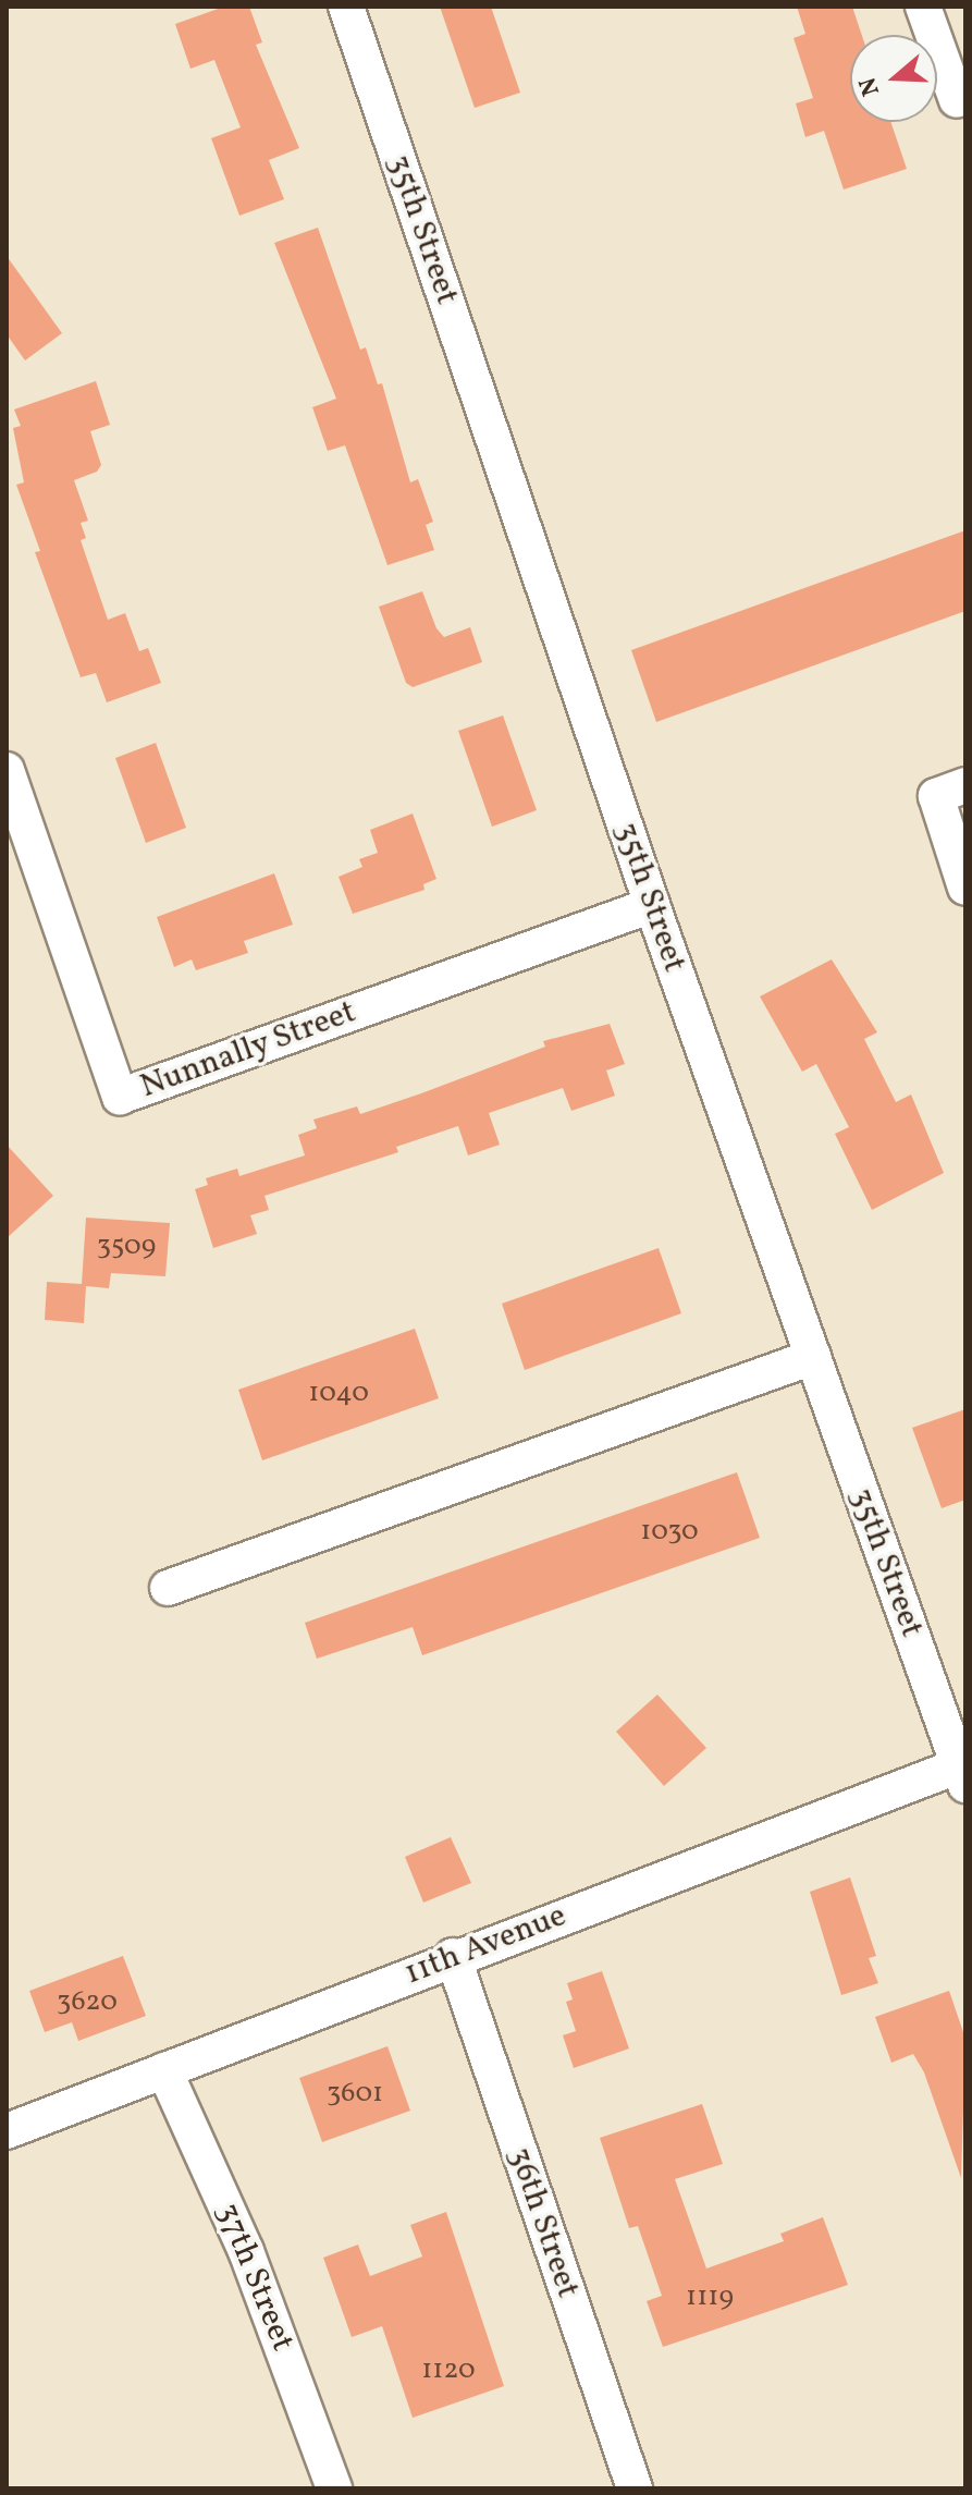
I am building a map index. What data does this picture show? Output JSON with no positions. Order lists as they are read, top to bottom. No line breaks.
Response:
{"streets":{"street":["35th Street","Nunnally Street","11th Avenue","36th Street","37th Street"]},"crossings":[["35th Street","Nunnally Street"],["35th Street","11th Avenue"],["11th Avenue","36th Street"],["11th Avenue","37th Street"]],"house_numbers":["3509","1040","1030","3620","3601","1119","1120"],"north":"left"}
